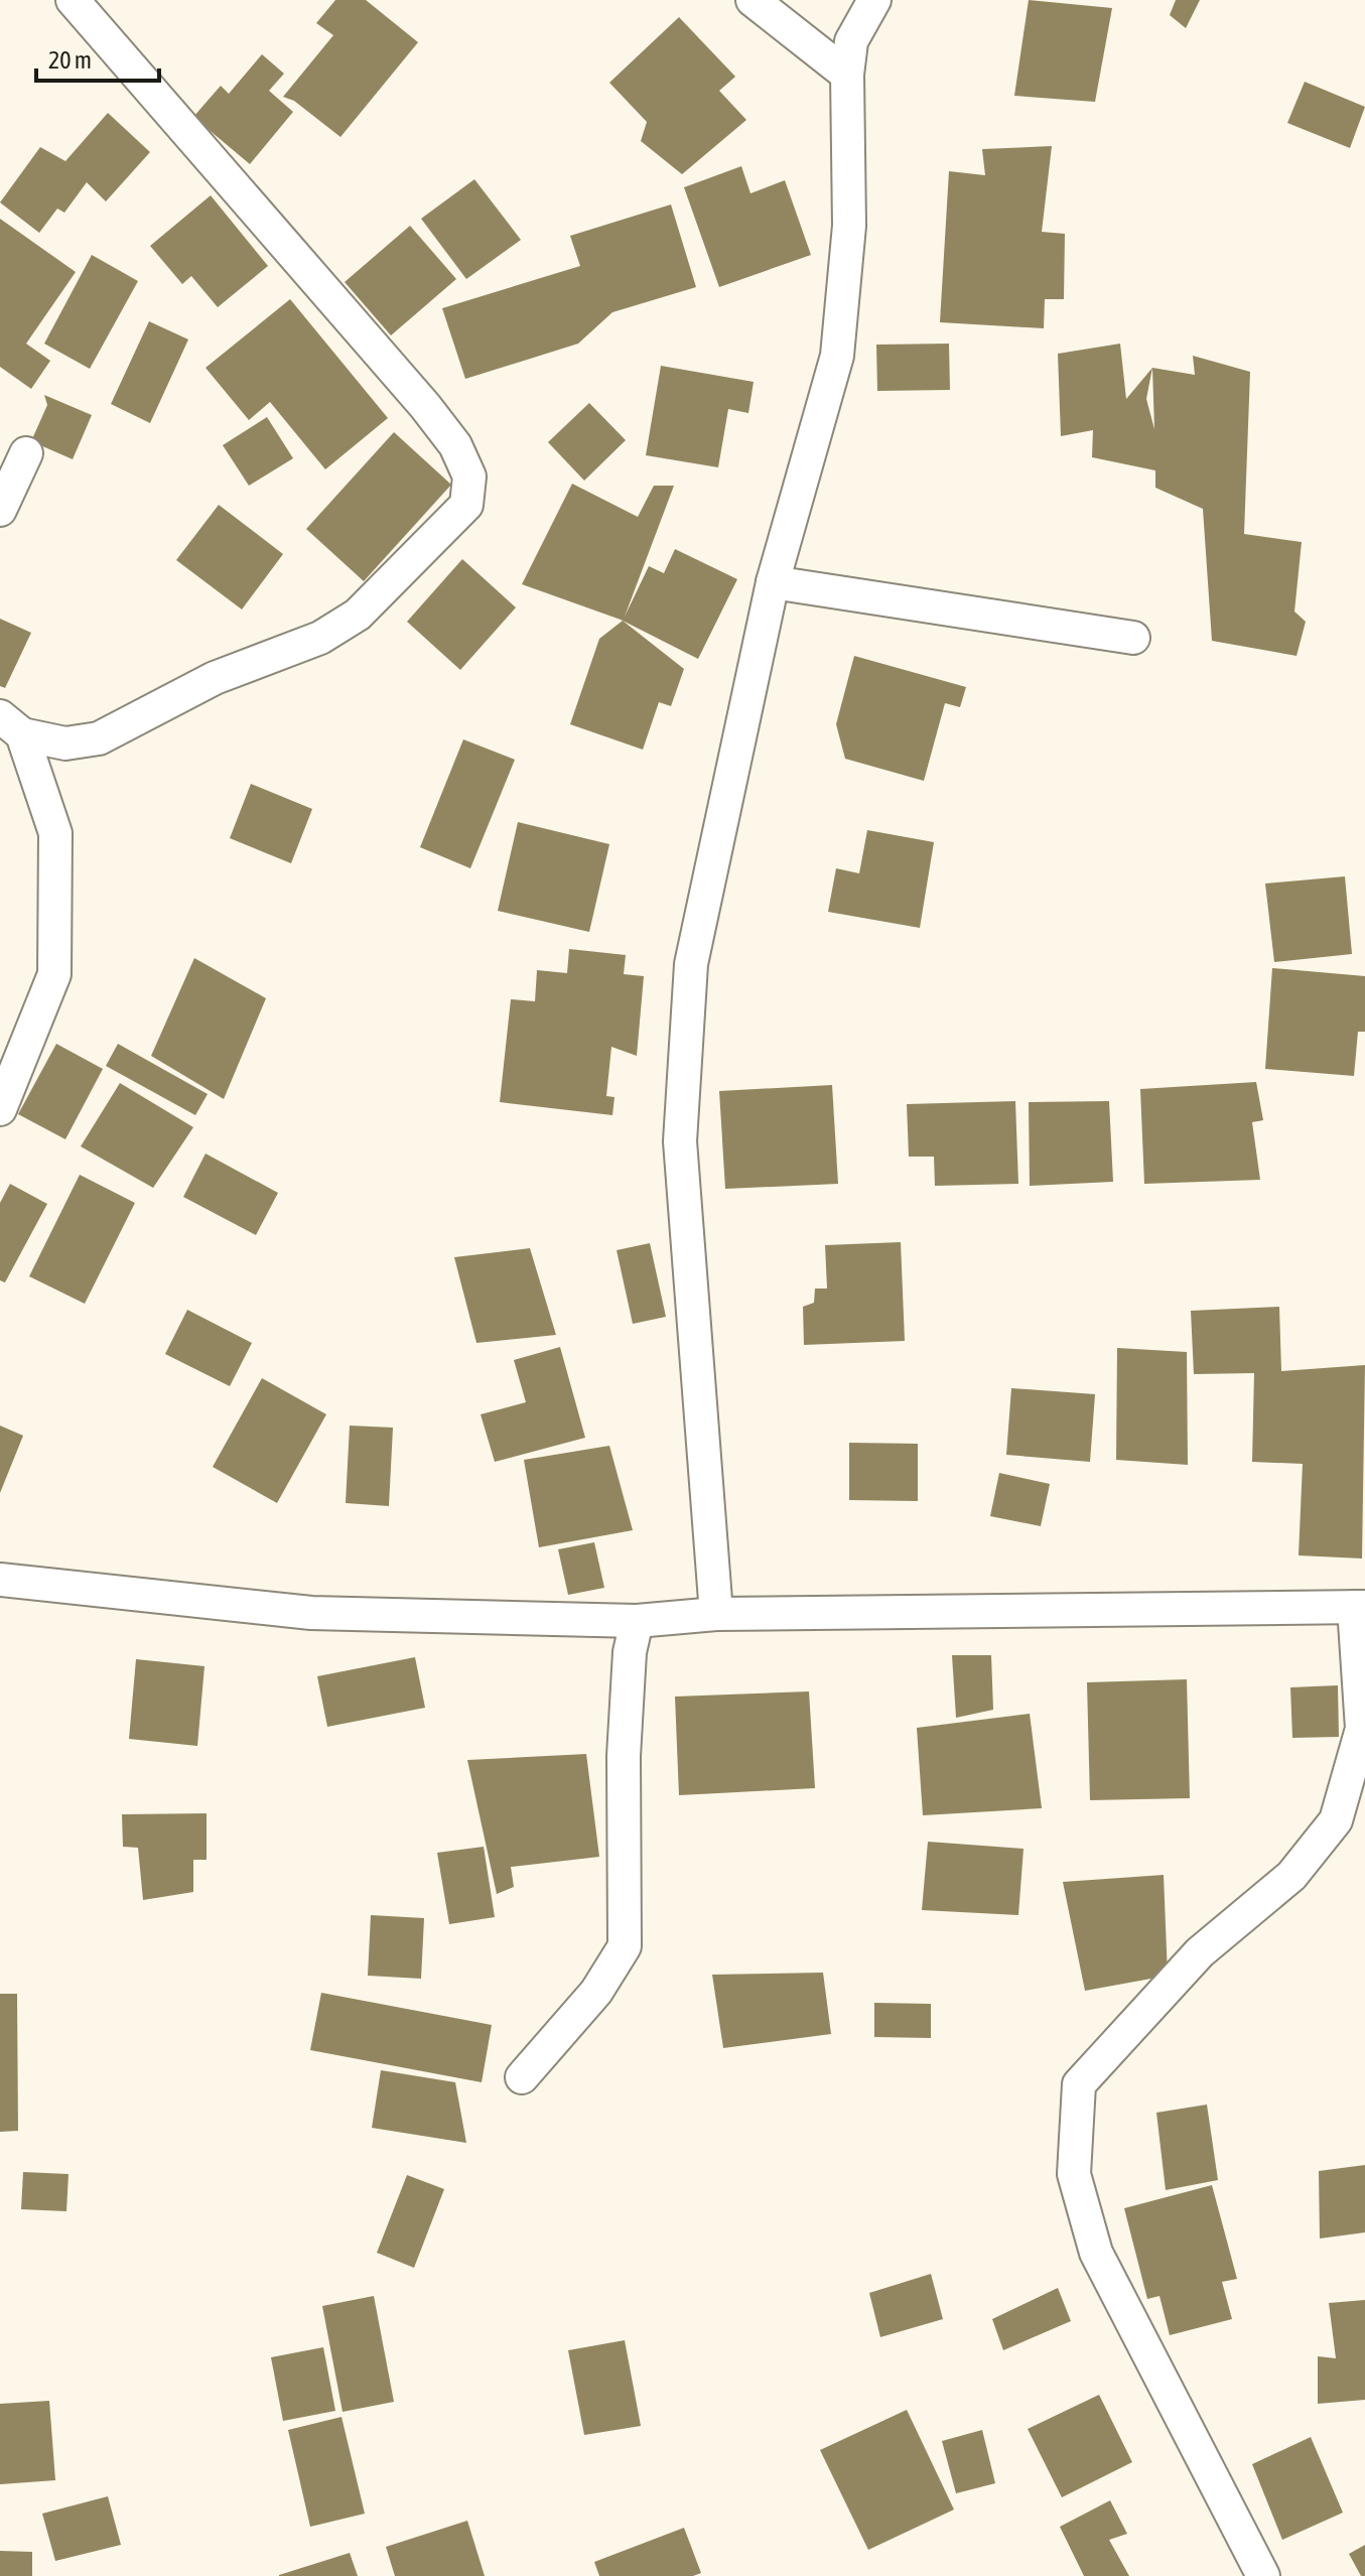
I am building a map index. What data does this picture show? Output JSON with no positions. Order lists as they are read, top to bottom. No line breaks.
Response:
{"scale_bar":"20 m"}
